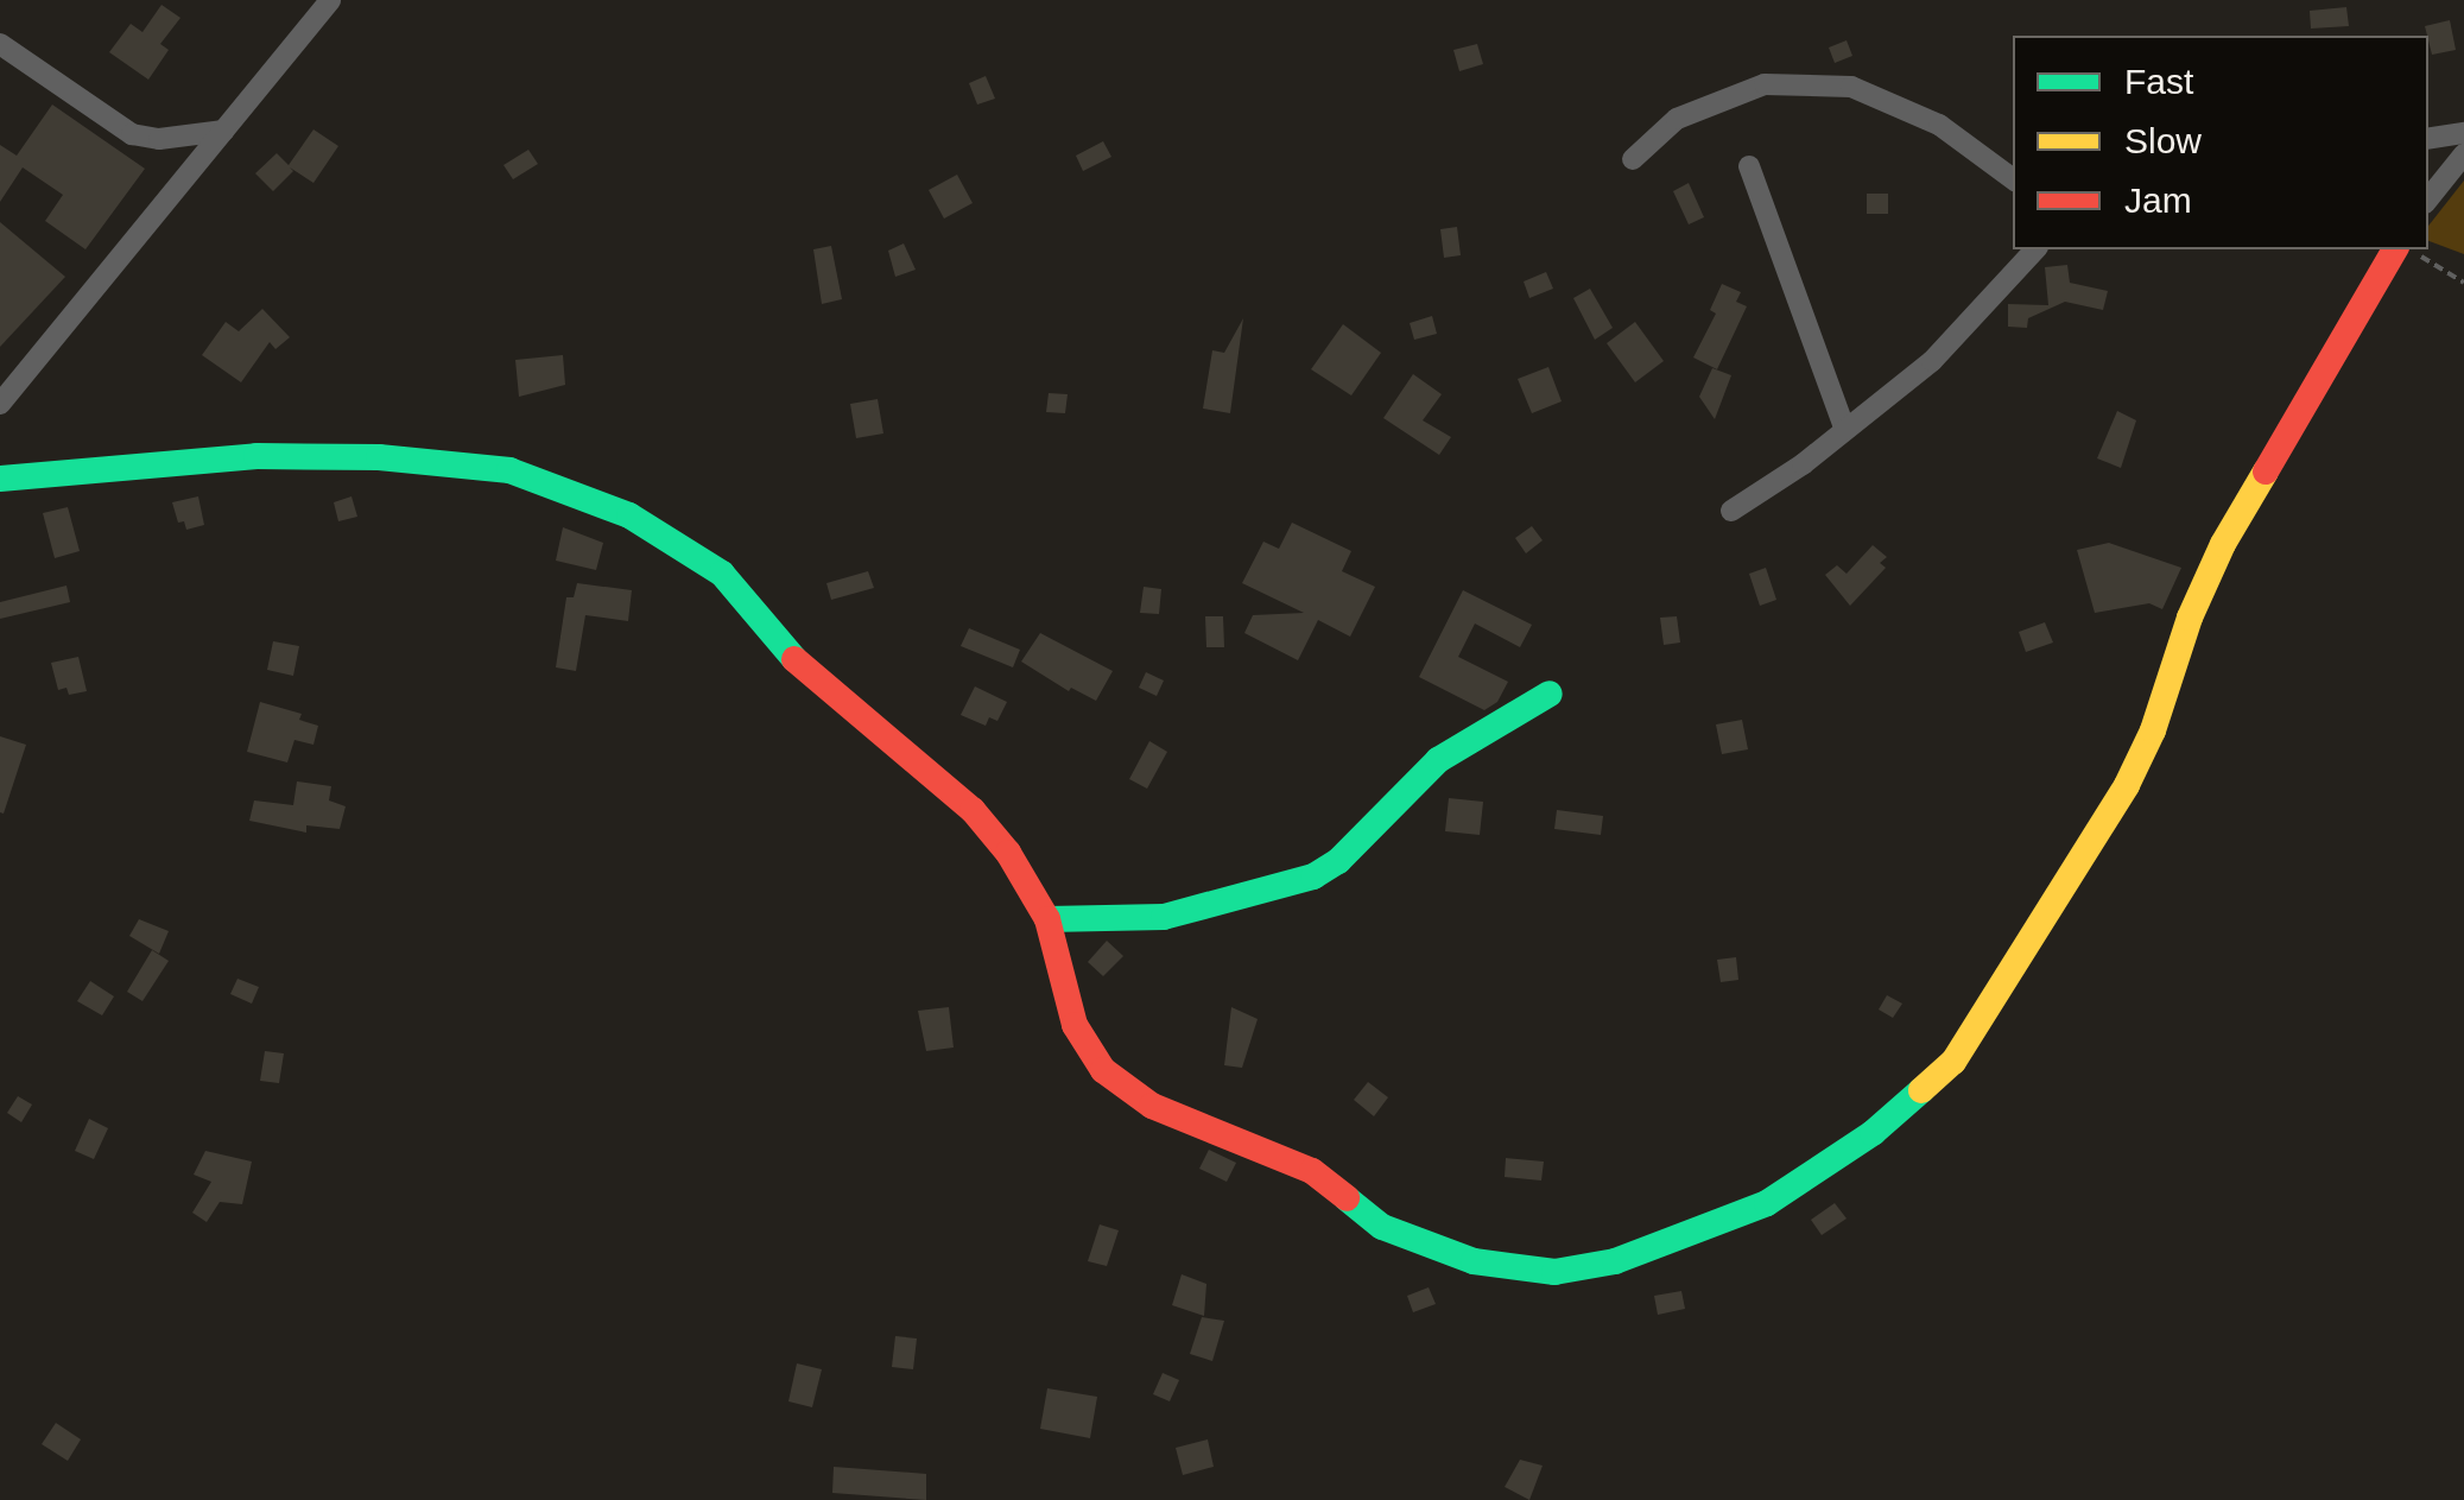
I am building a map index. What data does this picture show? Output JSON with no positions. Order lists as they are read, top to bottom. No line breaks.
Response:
{"legend":["Fast","Slow","Jam"]}
